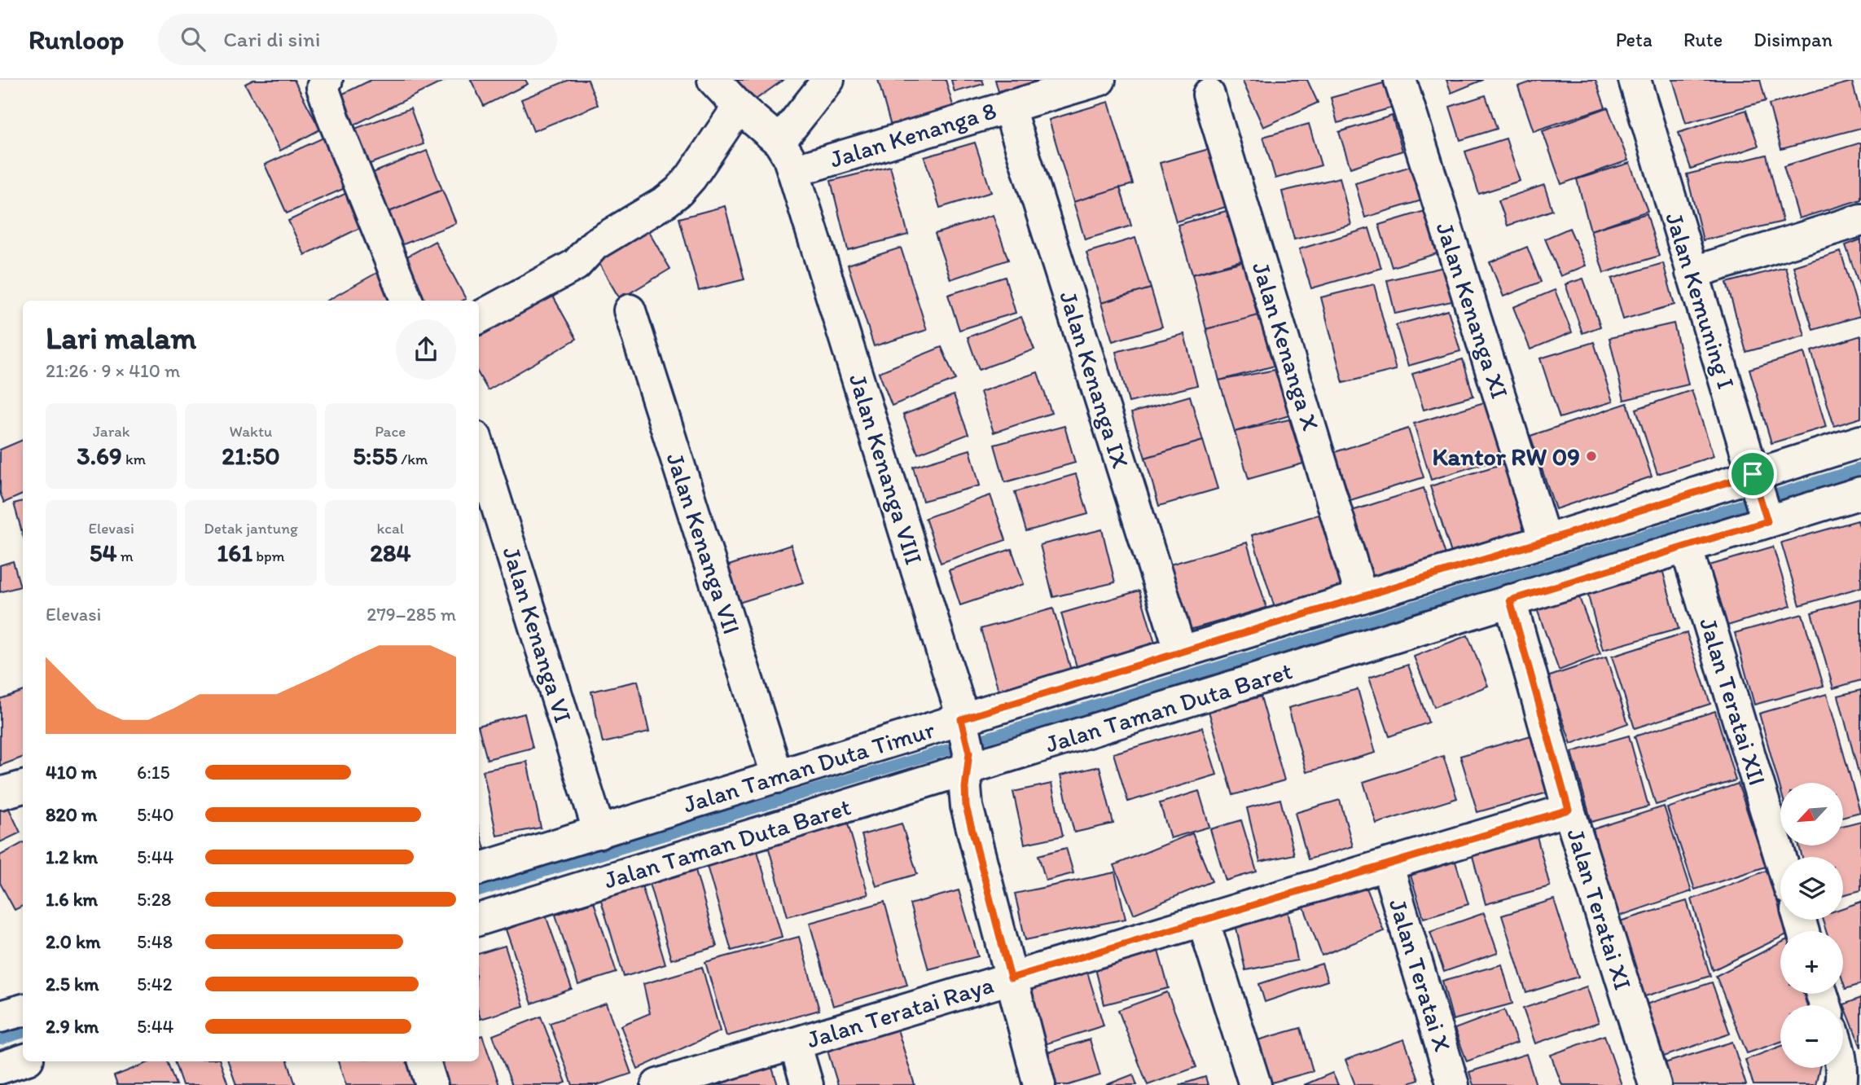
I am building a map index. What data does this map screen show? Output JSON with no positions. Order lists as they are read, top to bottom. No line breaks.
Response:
{"streets":{"street":["Jalan Kenanga 8","Jalan Kemuning I","Jalan Kenanga XI","Jalan Kenanga X","Jalan Kenanga IX","Jalan Kenanga VIII","Jalan Kenanga VII","Jalan Kenanga VI","Jalan Teratai XII","Jalan Taman Duta Baret","Jalan Taman Duta Timur","Jalan Teratai XI","Jalan Teratai X","Jalan Teratai Raya"]},"crossings":[["Jalan Kenanga 8","Jalan Kenanga IX"],["Jalan Kenanga 8","Jalan Kenanga VIII"],["Jalan Kemuning I","Jalan Taman Duta Baret"],["Jalan Kemuning I","Jalan Taman Duta Timur"],["Jalan Kenanga XI","Jalan Taman Duta Timur"],["Jalan Kenanga X","Jalan Taman Duta Timur"],["Jalan Kenanga IX","Jalan Taman Duta Timur"],["Jalan Kenanga VIII","Jalan Taman Duta Baret"],["Jalan Kenanga VIII","Jalan Taman Duta Timur"],["Jalan Kenanga VIII","Jalan Teratai Raya"],["Jalan Kenanga VII","Jalan Taman Duta Timur"],["Jalan Kenanga VI","Jalan Taman Duta Timur"],["Jalan Teratai XII","Jalan Taman Duta Baret"],["Jalan Taman Duta Baret","Jalan Taman Duta Timur"],["Jalan Taman Duta Baret","Jalan Teratai XI"],["Jalan Teratai XI","Jalan Teratai Raya"],["Jalan Teratai X","Jalan Teratai Raya"]],"places":["Kantor RW 09"],"north":"bottom left","page":{"header":"Runloop","search":"Cari di sini","nav":["Peta","Rute","Disimpan"],"heading":["Lari malam","21:26 · 9 × 410 m"],"stats":[["Jarak","3.69 km"],["Waktu","21:50"],["Pace","5:55 /km"],["Elevasi","54 m"],["Detak jantung","161 bpm"],["kcal","284"]],"chart":["Elevasi","279–285 m"],"list":[{"name":"410 m","note":"6:15"},{"name":"820 m","note":"5:40"},{"name":"1.2 km","note":"5:44"},{"name":"1.6 km","note":"5:28"},{"name":"2.0 km","note":"5:48"},{"name":"2.5 km","note":"5:42"},{"name":"2.9 km","note":"5:44"}],"map_buttons":["+","−"]}}
